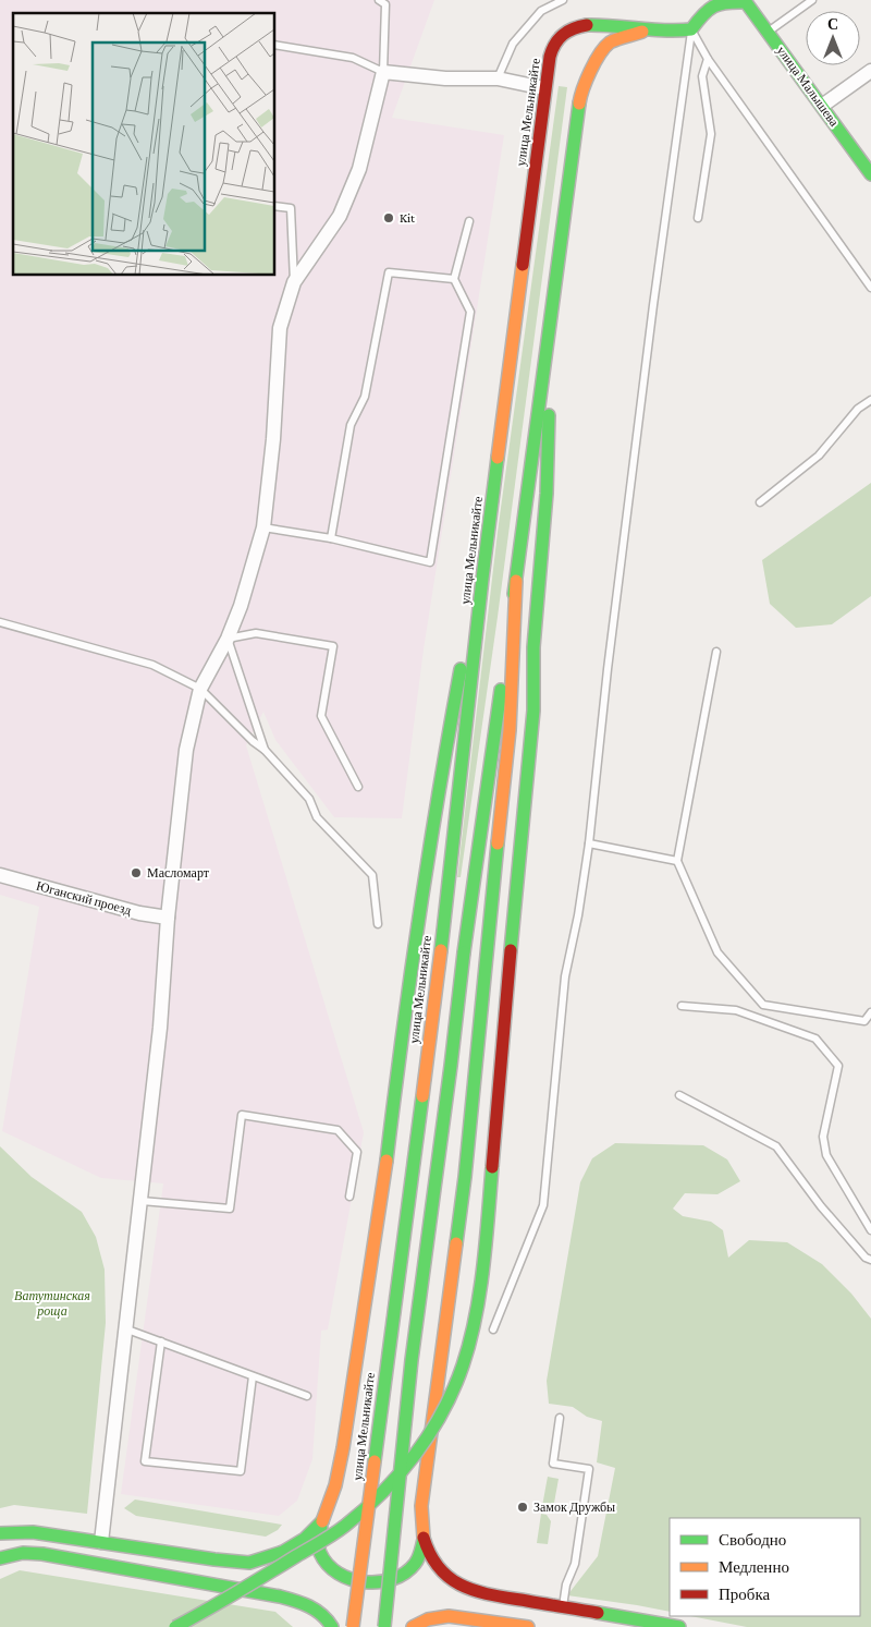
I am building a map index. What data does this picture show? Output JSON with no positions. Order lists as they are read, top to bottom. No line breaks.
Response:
{"streets":{"main road":["улица Малышева","улица Мельникайте"],"street":["Юганский проезд"]},"parks":["Ватутинская роща"],"places":["Kit","Масломарт","Замок Дружбы"],"legend":["Свободно","Медленно","Пробка"],"north":"top"}
